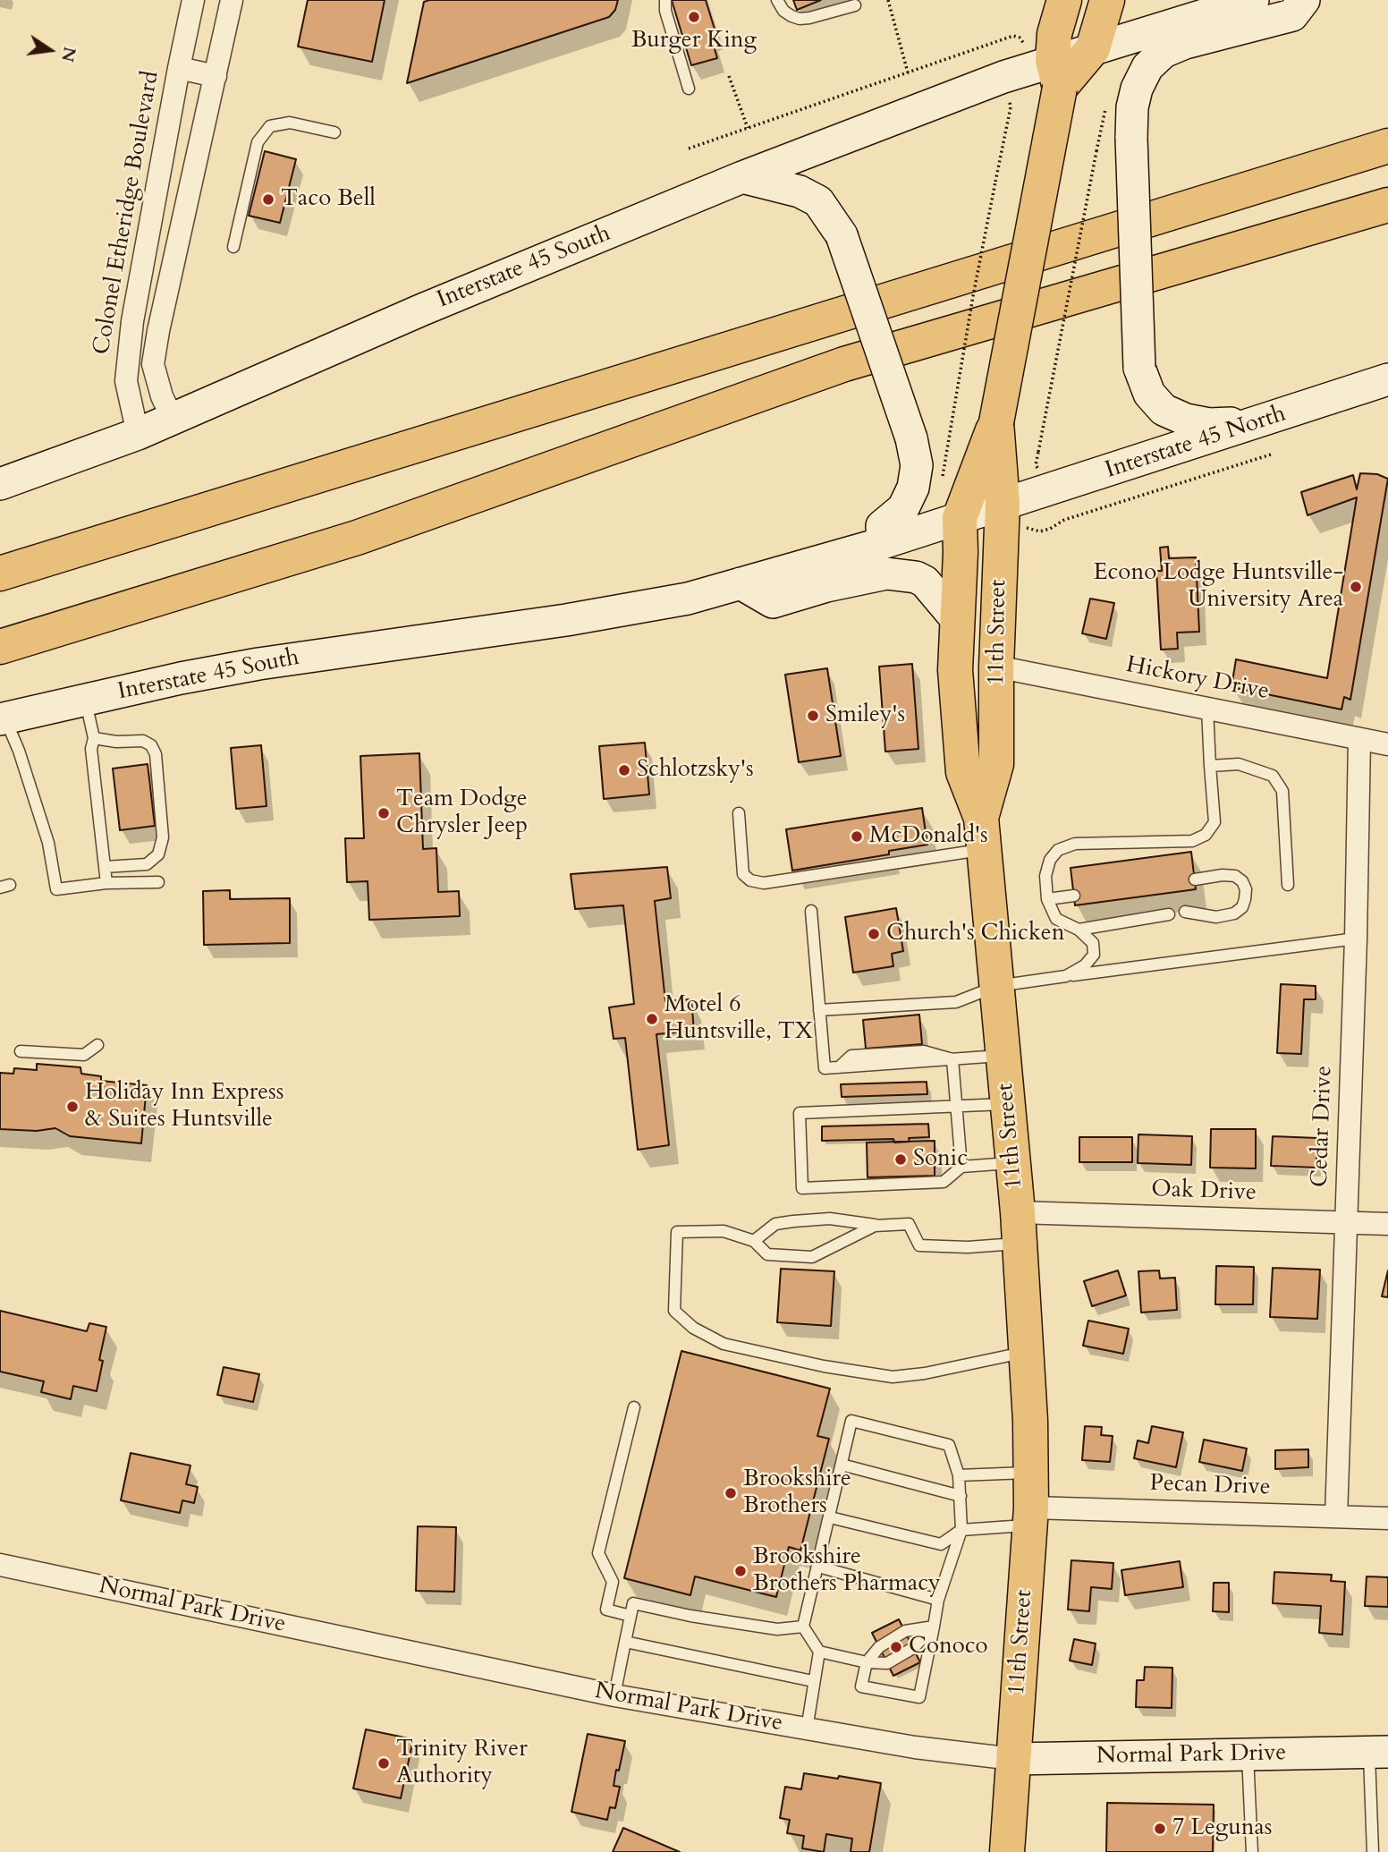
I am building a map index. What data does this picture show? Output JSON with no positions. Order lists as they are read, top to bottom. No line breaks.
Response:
{"streets":{"main road":["Interstate 45 South","Interstate 45 North","11th Street","Normal Park Drive"],"street":["Colonel Etheridge Boulevard","Hickory Drive","Cedar Drive","Oak Drive","Pecan Drive"]},"crossings":[["Colonel Etheridge Boulevard","Interstate 45 South"],["Interstate 45 South","Interstate 45 North"],["Interstate 45 South","11th Street"],["Interstate 45 North","11th Street"],["11th Street","Hickory Drive"],["11th Street","Oak Drive"],["11th Street","Pecan Drive"],["11th Street","Normal Park Drive"],["Hickory Drive","Cedar Drive"],["Cedar Drive","Oak Drive"],["Cedar Drive","Pecan Drive"]],"places":["Burger King","Taco Bell","Econo Lodge Huntsville- University Area","Smiley's","Schlotzsky's","Team Dodge Chrysler Jeep","McDonald's","Church's Chicken","Motel 6 Huntsville, TX","Holiday Inn Express & Suites Huntsville","Sonic","Brookshire Brothers","Brookshire Brothers Pharmacy","Conoco","Trinity River Authority","7 Legunas"],"north":"right"}
